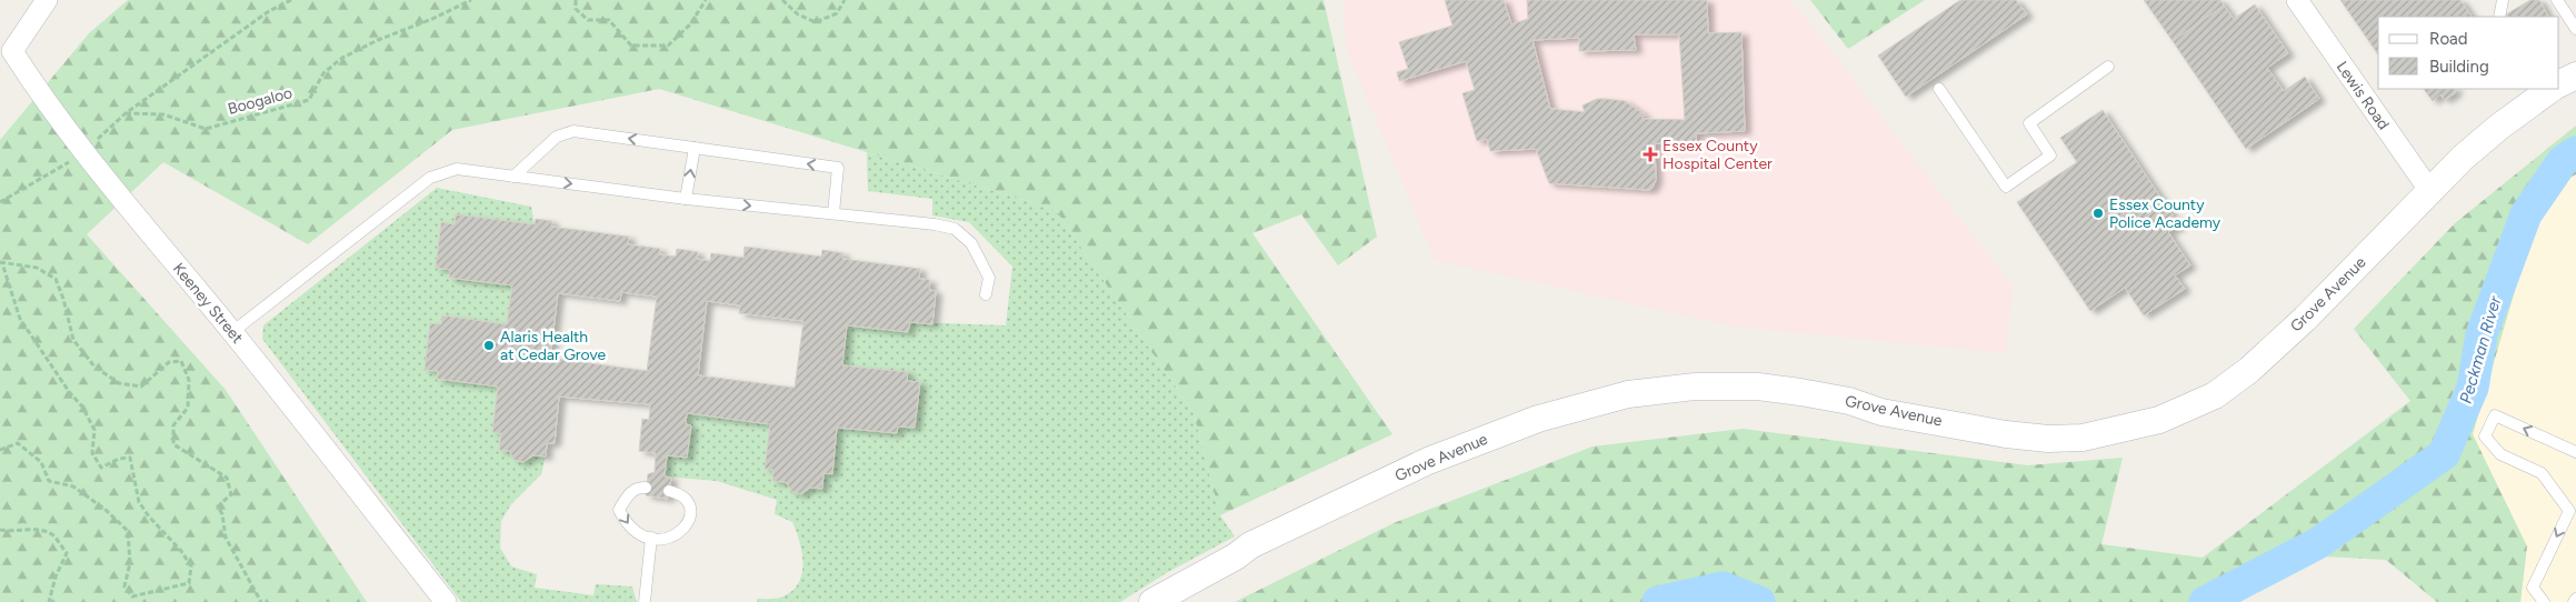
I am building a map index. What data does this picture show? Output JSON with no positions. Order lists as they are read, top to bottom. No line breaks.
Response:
{"streets":{"street":["Lewis Road","Grove Avenue","Keeney Street"],"path":["Boogaloo"]},"crossings":[["Lewis Road","Grove Avenue"]],"water":["Peckman River"],"places":{"health":["Essex County Hospital Center"],"other":["Essex County Police Academy","Alaris Health at Cedar Grove"]},"legend":["Road","Building"]}
